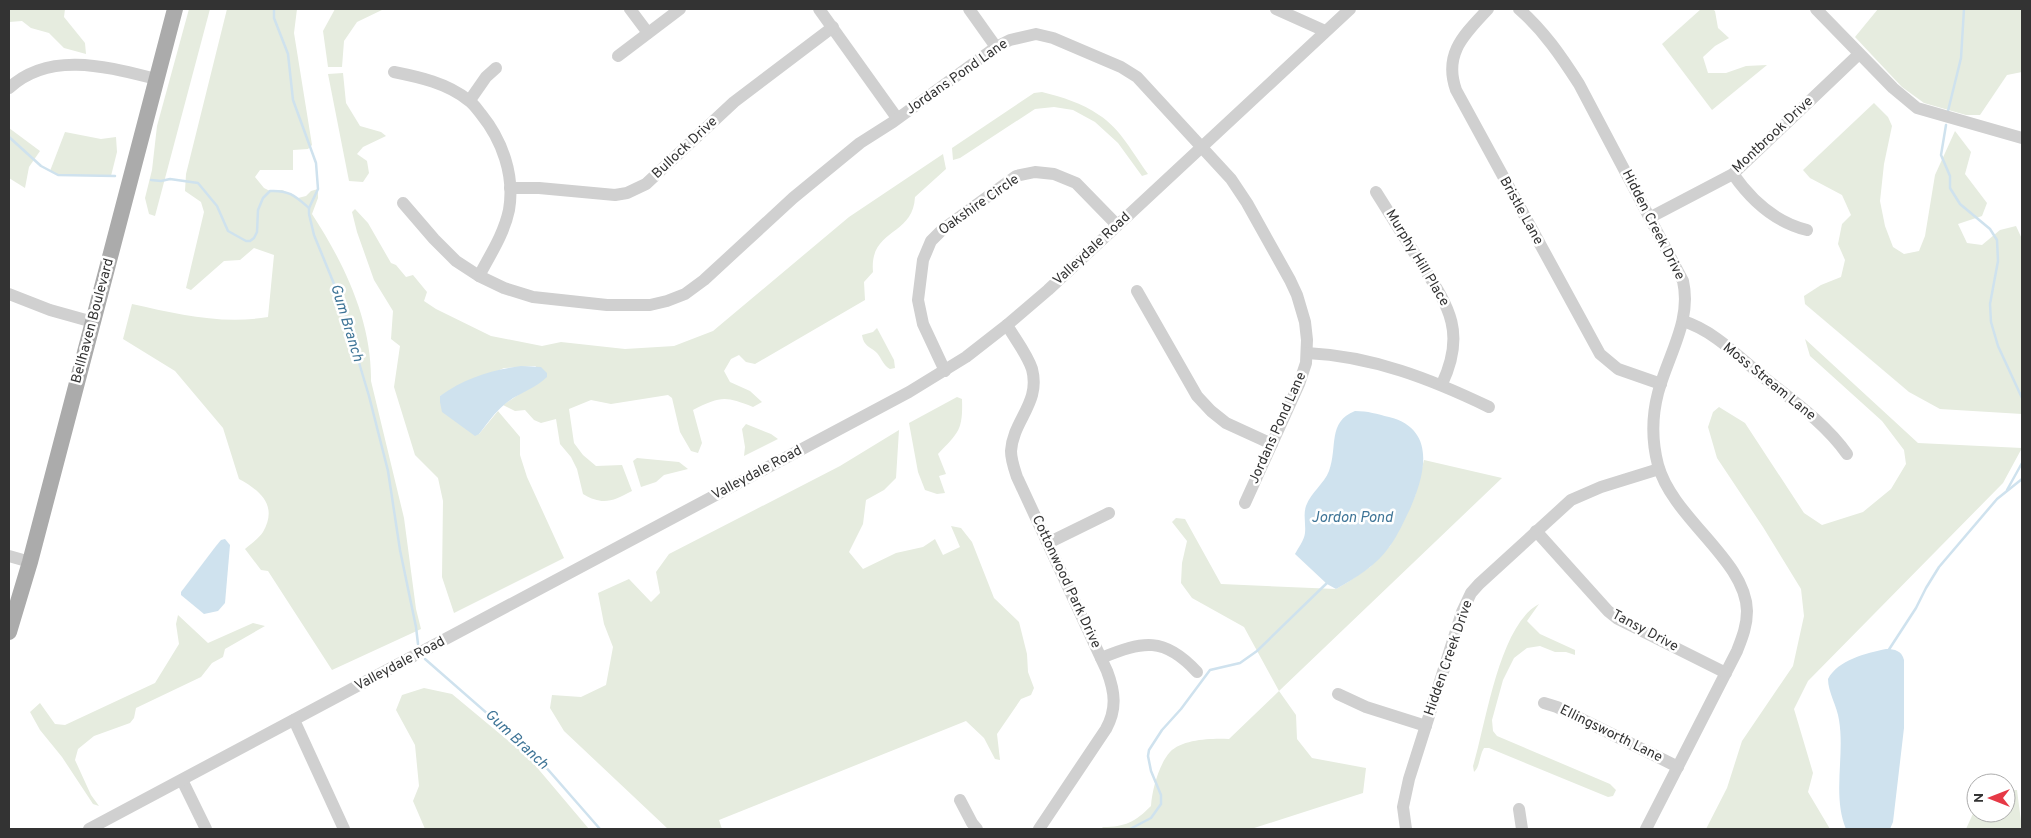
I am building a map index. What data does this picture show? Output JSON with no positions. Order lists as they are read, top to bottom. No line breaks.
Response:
{"streets":{"main road":["Bellhaven Boulevard"],"street":["Jordans Pond Lane","Montbrook Drive","Bullock Drive","Oakshire Circle","Bristle Lane","Hidden Creek Drive","Valleydale Road","Murphy Hill Place","Moss Stream Lane","Cottonwood Park Drive","Tansy Drive","Ellingsworth Lane"]},"crossings":[["Jordans Pond Lane","Valleydale Road"],["Montbrook Drive","Hidden Creek Drive"],["Oakshire Circle","Valleydale Road"],["Bristle Lane","Hidden Creek Drive"],["Hidden Creek Drive","Moss Stream Lane"],["Hidden Creek Drive","Tansy Drive"],["Hidden Creek Drive","Ellingsworth Lane"],["Valleydale Road","Cottonwood Park Drive"]],"water":["Gum Branch","Jordon Pond"],"north":"left"}
